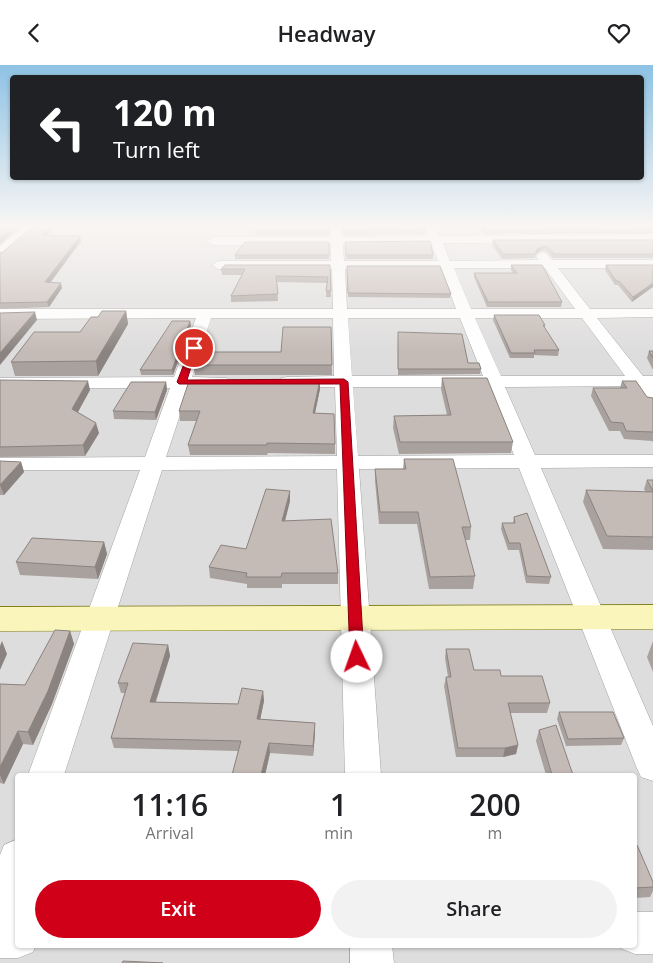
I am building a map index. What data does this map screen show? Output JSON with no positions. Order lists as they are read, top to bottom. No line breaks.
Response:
{"page":{"header":"Headway","turn":["120 m","Turn left"],"eta":["11:16","Arrival","1","min","200","m"],"buttons":["Exit","Share"]}}
